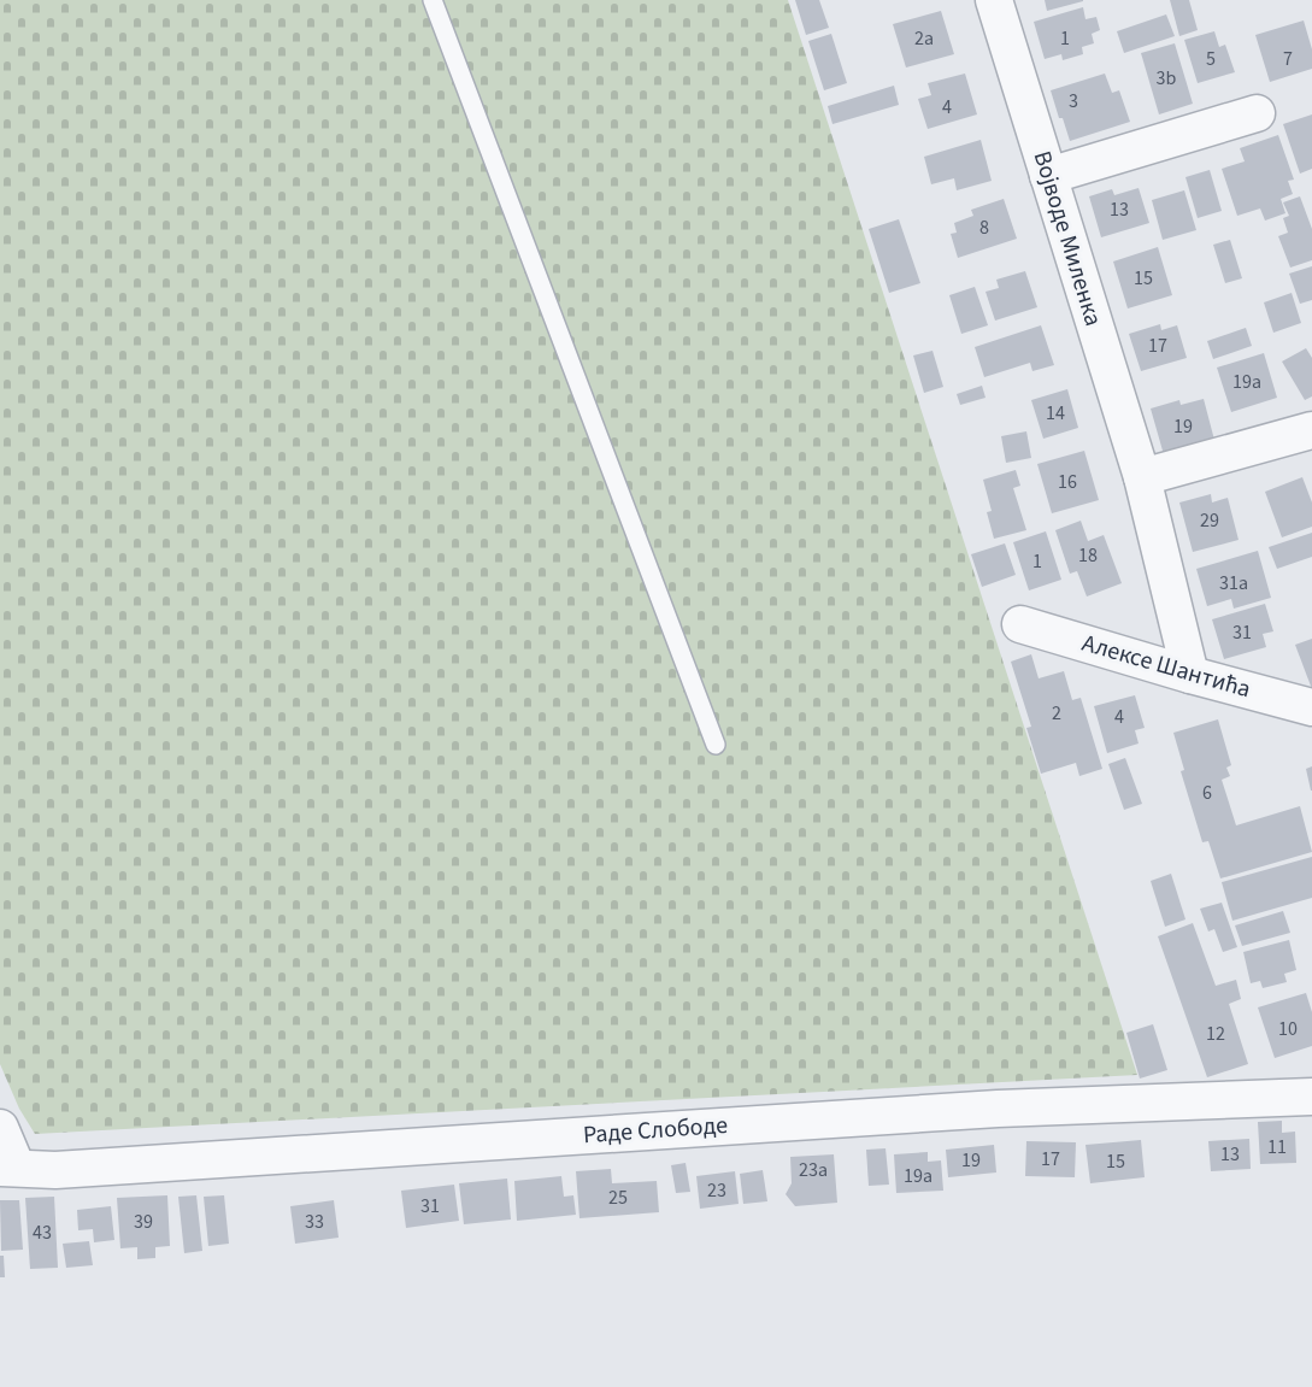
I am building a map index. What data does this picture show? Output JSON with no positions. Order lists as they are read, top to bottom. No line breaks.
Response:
{"streets":{"street":["Војводе Миленка","Алексе Шантића","Раде Слободе"]},"crossings":[["Војводе Миленка","Алексе Шантића"]],"house_numbers":["2a","1","5","7","3b","3","4","13","8","15","17","19a","14","19","16","29","18","1","31a","31","2","4","6","10","12","11","13","17","19","15","23a","19a","23","25","31","39","33","43"]}
